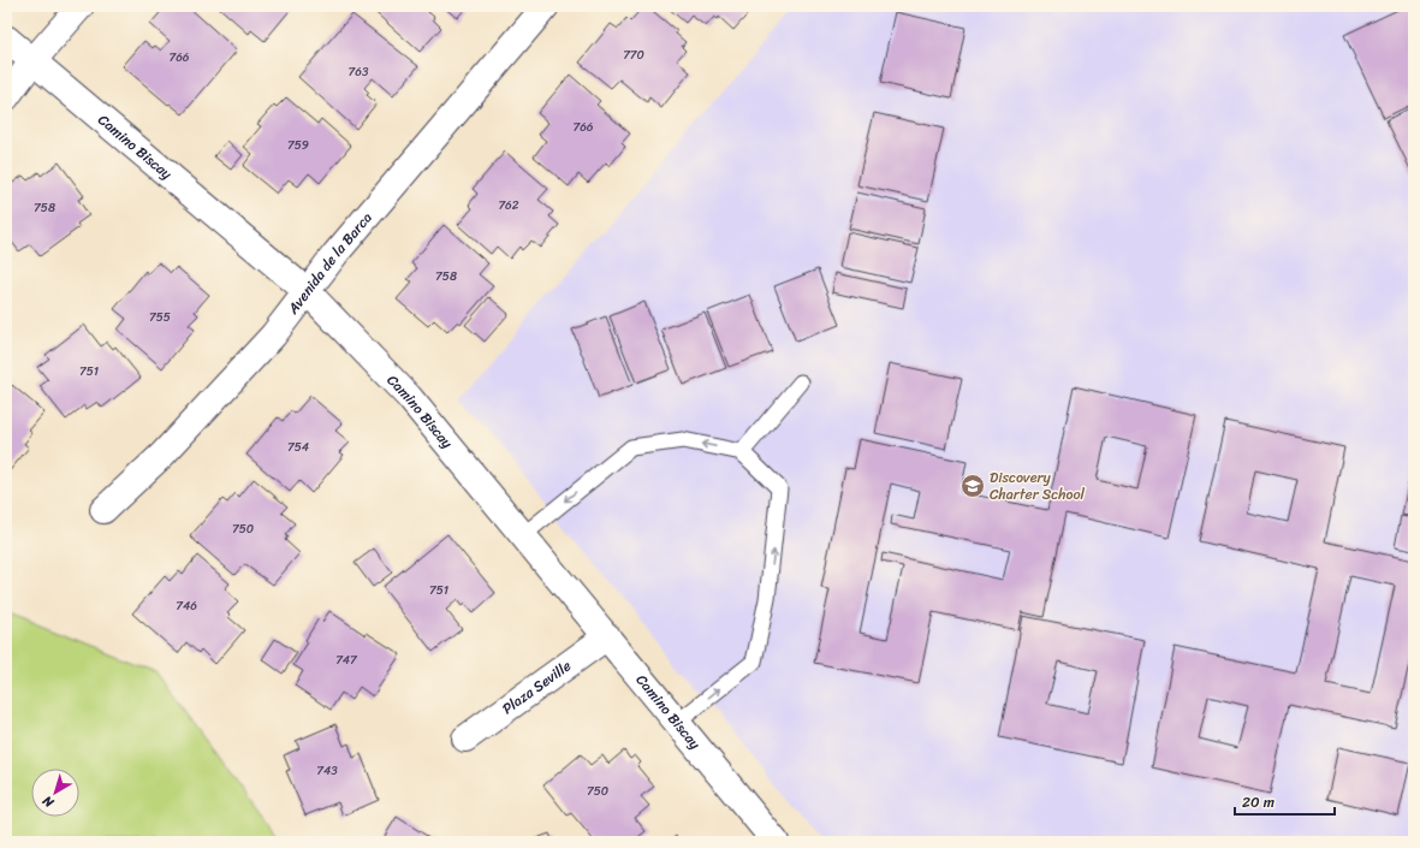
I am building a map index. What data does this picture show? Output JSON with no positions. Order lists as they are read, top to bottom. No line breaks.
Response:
{"streets":{"street":["Camino Biscay","Avenida de la Barca","Plaza Seville"]},"crossings":[["Camino Biscay","Avenida de la Barca"],["Camino Biscay","Plaza Seville"]],"places":{"school or university":["Discovery Charter School"]},"house_numbers":["770","766","763","766","759","762","758","758","755","751","754","750","751","746","747","743","750"],"scale_bar":"20 m","north":"bottom left"}
